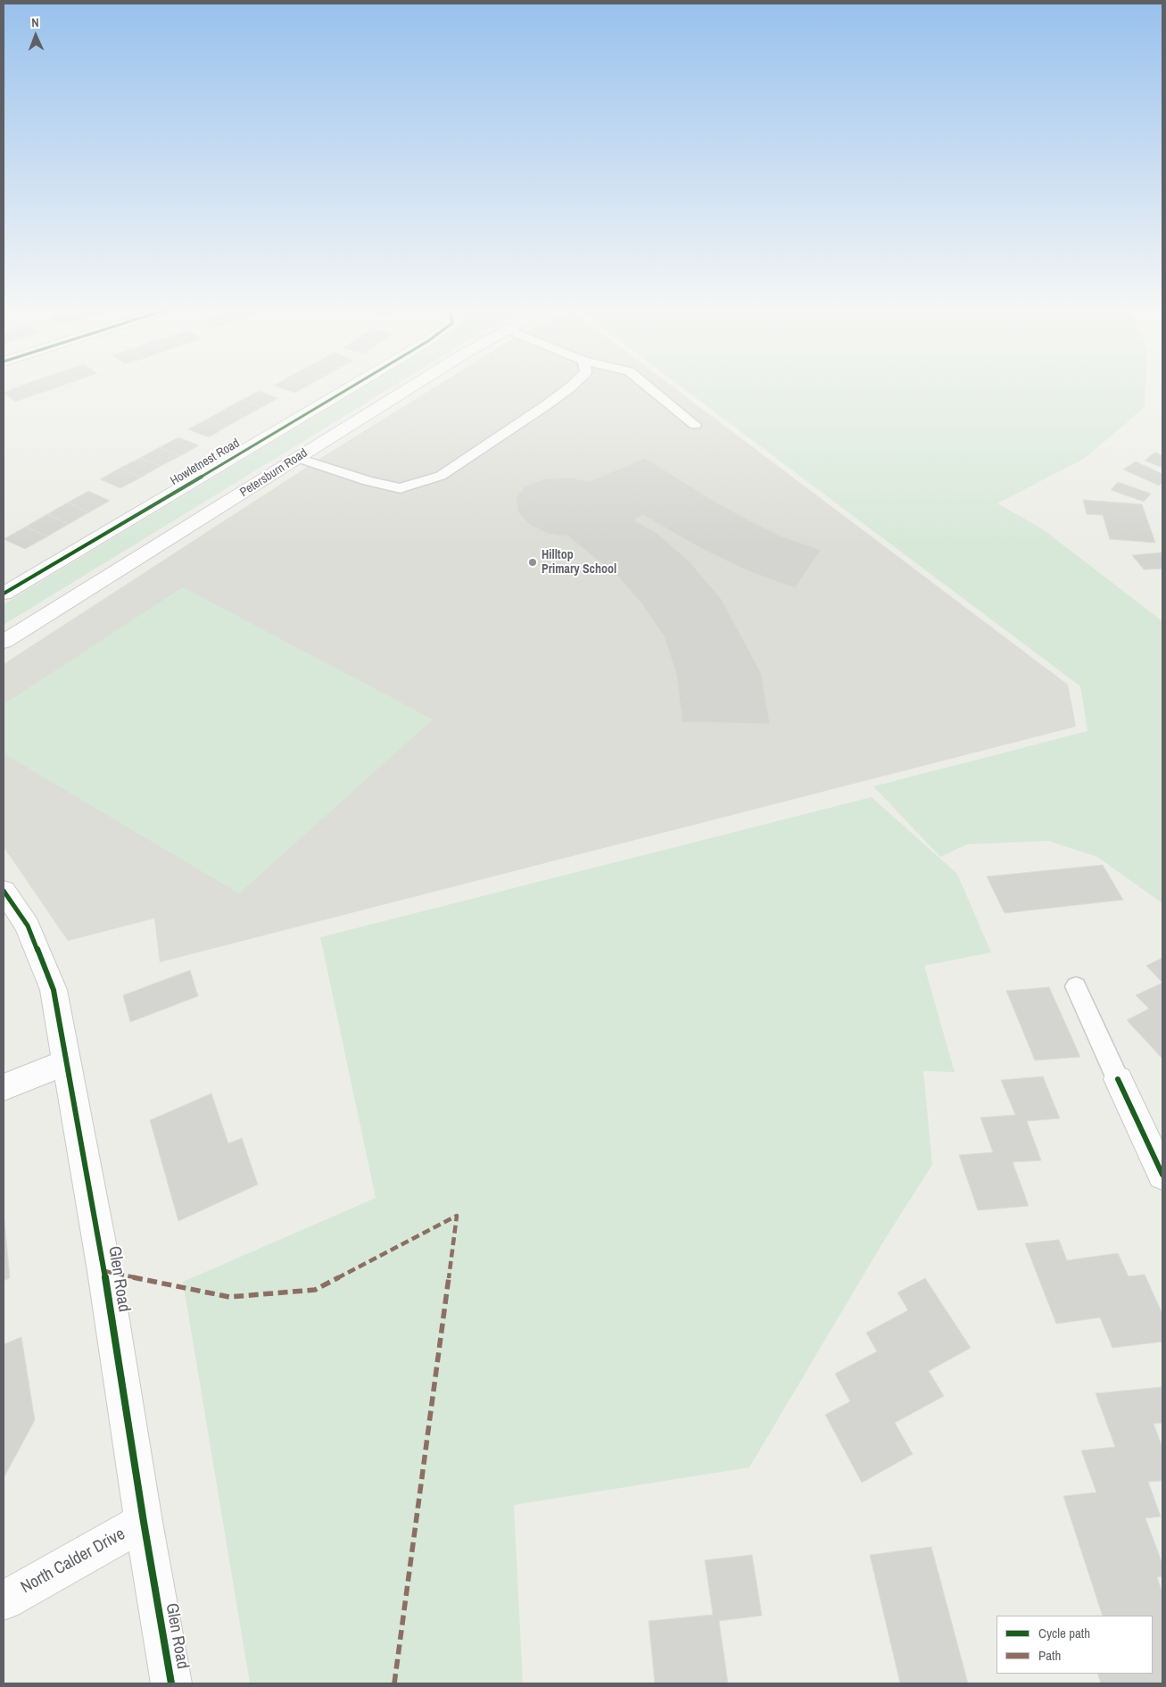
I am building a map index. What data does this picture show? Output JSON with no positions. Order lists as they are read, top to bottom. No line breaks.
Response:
{"streets":{"street":["Howletnest Road","Petersburn Road","Glen Road","North Calder Drive"]},"crossings":[["Glen Road","North Calder Drive"]],"places":["Hilltop Primary School"],"legend":["Cycle path","Path"],"north":"top"}
